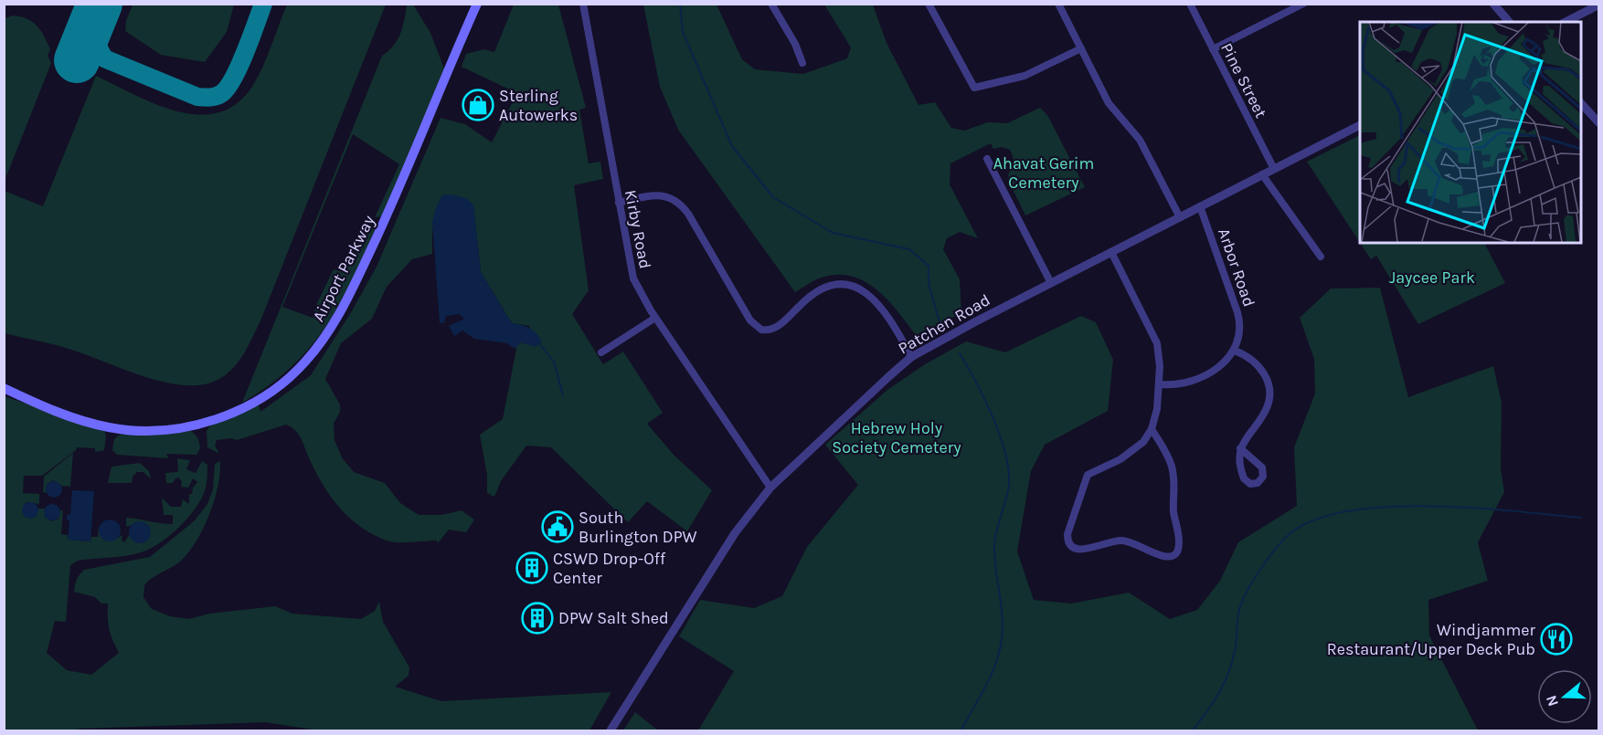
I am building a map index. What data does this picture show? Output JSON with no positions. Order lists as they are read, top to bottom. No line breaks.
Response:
{"streets":{"main road":["Airport Parkway"],"street":["Pine Street","Kirby Road","Arbor Road","Patchen Road"]},"crossings":[["Pine Street","Patchen Road"],["Kirby Road","Patchen Road"],["Arbor Road","Patchen Road"]],"parks":["Ahavat Gerim Cemetery","Jaycee Park","Hebrew Holy Society Cemetery"],"places":{"shop":["Sterling Autowerks"],"public building":["South Burlington DPW"],"building":["CSWD Drop-Off Center","DPW Salt Shed"],"restaurant":["Windjammer Restaurant/Upper Deck Pub"]},"north":"left"}
